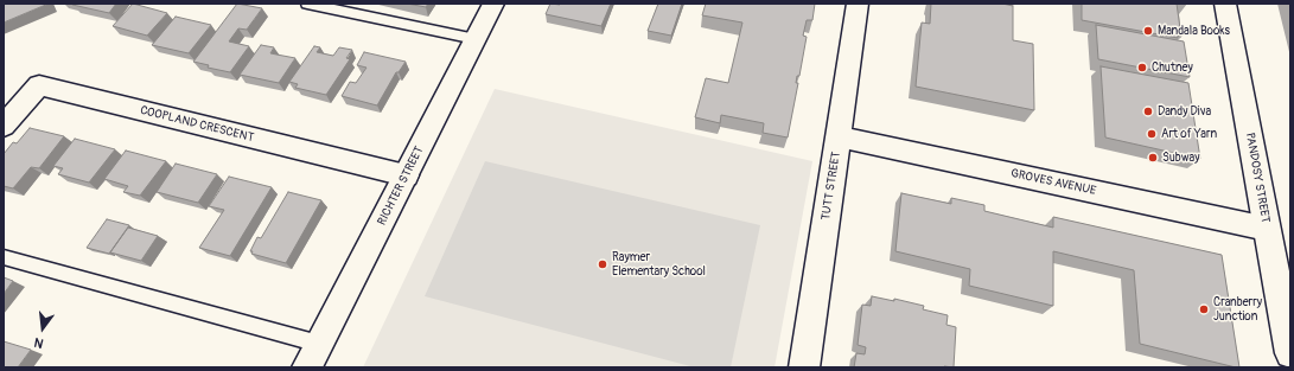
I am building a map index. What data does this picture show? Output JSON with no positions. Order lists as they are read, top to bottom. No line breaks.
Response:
{"streets":{"street":["COOPLAND CRESCENT","PANDOSY STREET","GROVES AVENUE","RICHTER STREET","TUTT STREET"]},"crossings":[["COOPLAND CRESCENT","RICHTER STREET"],["PANDOSY STREET","GROVES AVENUE"],["GROVES AVENUE","TUTT STREET"]],"places":["Mandala Books","Chutney","Dandy Diva","Art of Yarn","Subway","Raymer Elementary School","Cranberry Junction"],"north":"bottom"}
